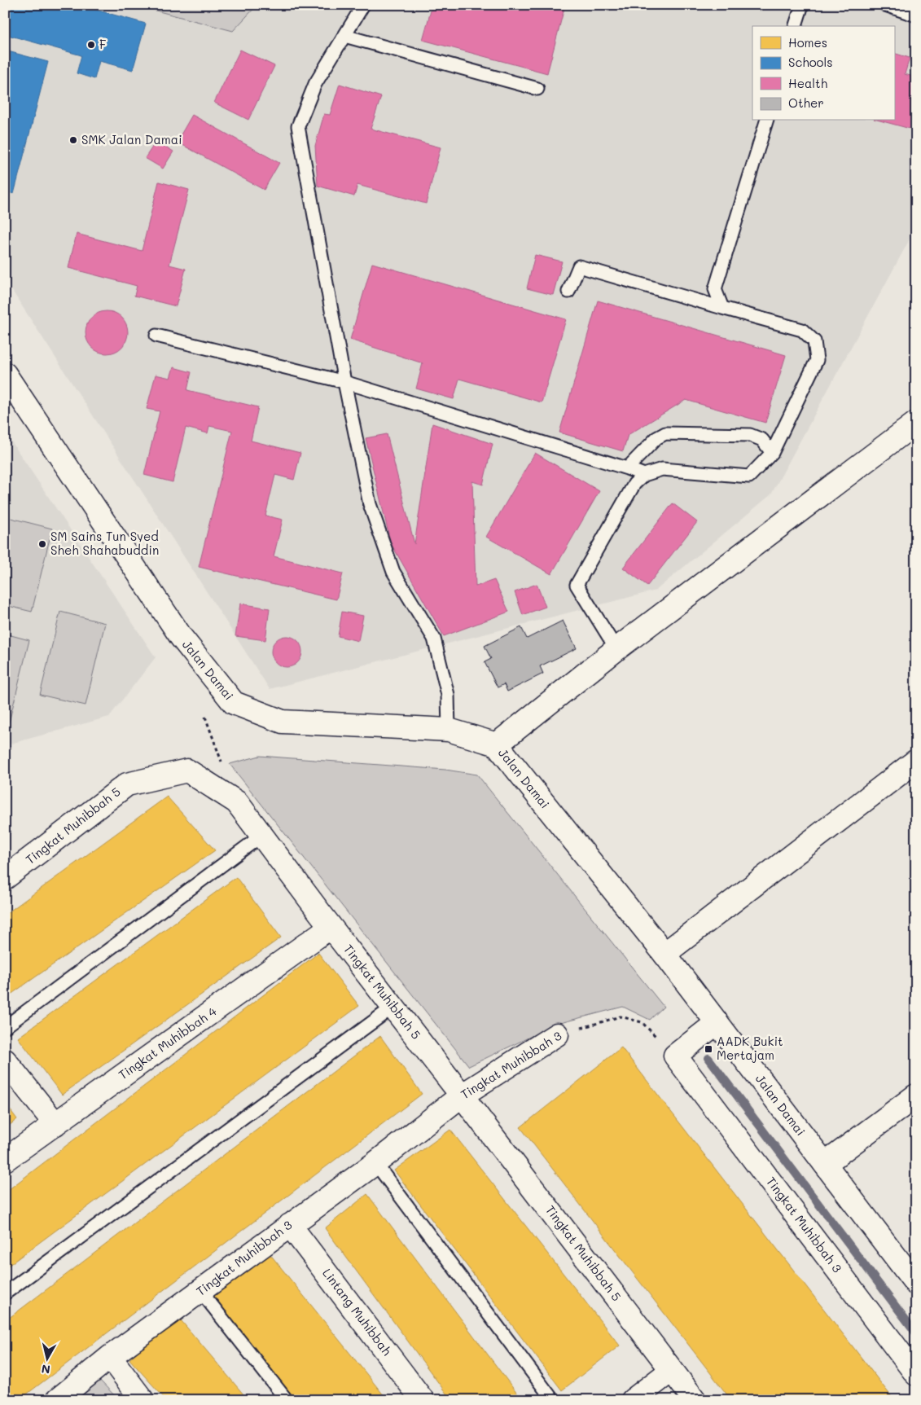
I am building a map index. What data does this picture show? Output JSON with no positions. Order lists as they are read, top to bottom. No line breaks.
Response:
{"streets":{"street":["Jalan Damai","Tingkat Muhibbah 5","Tingkat Muhibbah 4","Tingkat Muhibbah 3","Lintang Muhibbah"]},"crossings":[["Tingkat Muhibbah 5","Tingkat Muhibbah 4"],["Tingkat Muhibbah 5","Tingkat Muhibbah 3"],["Tingkat Muhibbah 3","Lintang Muhibbah"]],"places":{"other":["F","SMK Jalan Damai","SM Sains Tun Syed Sheh Shahabuddin"],"transit":["AADK Bukit Mertajam"]},"legend":["Homes","Schools","Health","Other"],"north":"bottom"}
